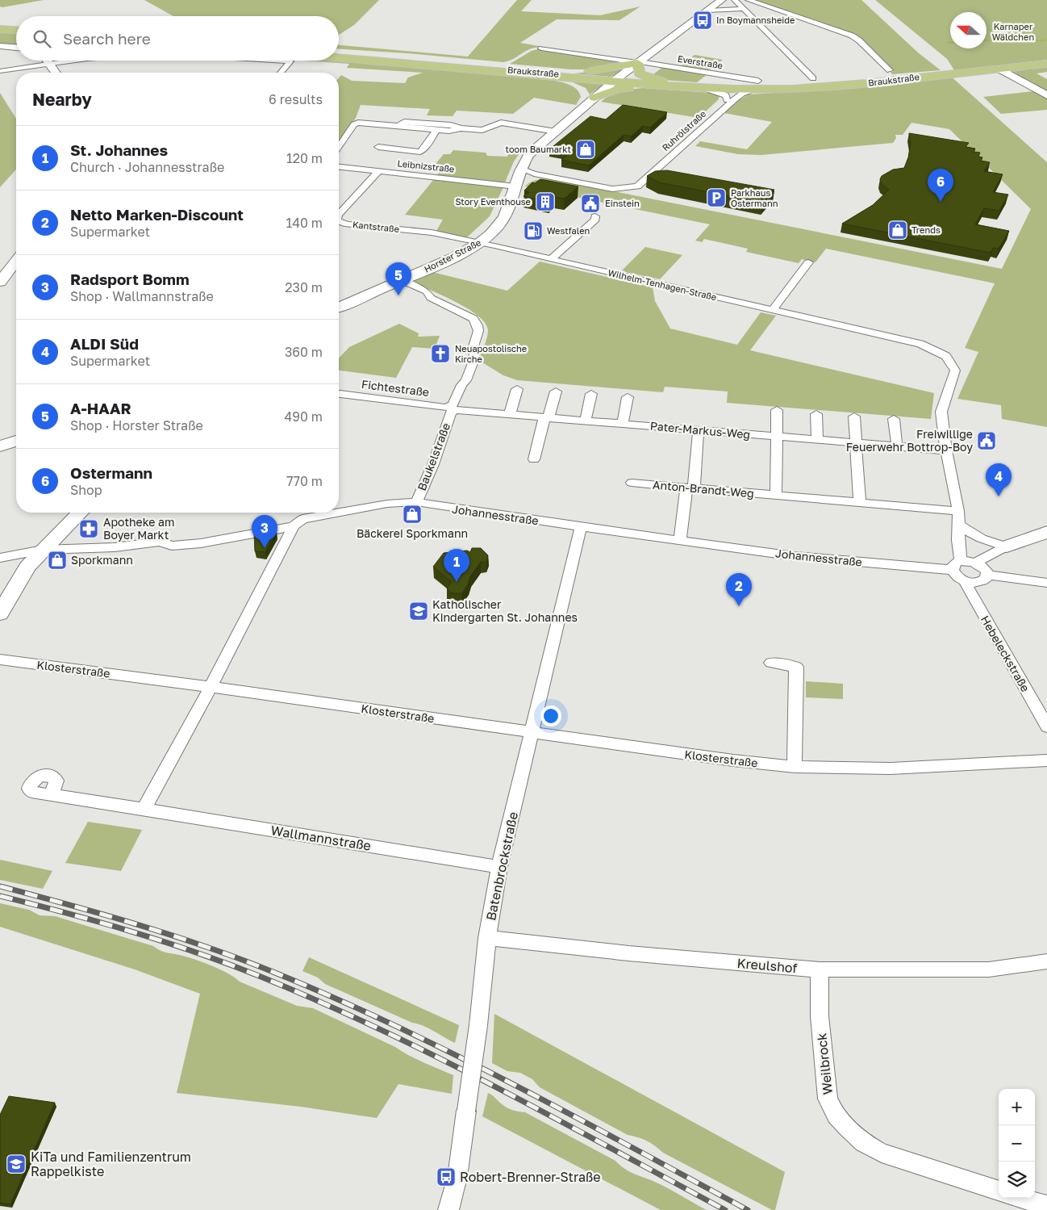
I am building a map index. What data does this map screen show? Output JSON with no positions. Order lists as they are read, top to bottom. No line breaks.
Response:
{"streets":{"main road":["Braukstraße","Horster Straße"],"street":["Everstraße","Ruhrölstraße","Leibnizstraße","Kantstraße","Wilhelm-Tenhagen-Straße","Fichtestraße","Pater-Markus-Weg","Baukelstraße","Anton-Brandt-Weg","Johannesstraße","Hebeleckstraße","Klosterstraße","Wallmannstraße","Batenbrockstraße","Kreulshof","Weilbrock"]},"crossings":[["Everstraße","Braukstraße"],["Everstraße","Ruhrölstraße"],["Braukstraße","Ruhrölstraße"],["Ruhrölstraße","Leibnizstraße"],["Ruhrölstraße","Horster Straße"],["Leibnizstraße","Kantstraße"],["Leibnizstraße","Horster Straße"],["Kantstraße","Horster Straße"],["Kantstraße","Wilhelm-Tenhagen-Straße"],["Horster Straße","Wilhelm-Tenhagen-Straße"],["Horster Straße","Baukelstraße"],["Wilhelm-Tenhagen-Straße","Pater-Markus-Weg"],["Wilhelm-Tenhagen-Straße","Anton-Brandt-Weg"],["Wilhelm-Tenhagen-Straße","Johannesstraße"],["Fichtestraße","Pater-Markus-Weg"],["Fichtestraße","Baukelstraße"],["Pater-Markus-Weg","Baukelstraße"],["Baukelstraße","Johannesstraße"],["Johannesstraße","Batenbrockstraße"],["Klosterstraße","Batenbrockstraße"],["Wallmannstraße","Batenbrockstraße"],["Batenbrockstraße","Kreulshof"],["Kreulshof","Weilbrock"]],"parks":["Karnaper Wäldchen"],"places":{"bus stop":["In Boymannsheide","Robert-Brenner-Straße"],"shop":["toom Baumarkt","Trends","Bäckerei Sporkmann","Sporkmann"],"parking":["Parkhaus Ostermann"],"building":["Story Eventhouse"],"public building":["Einstein","Freiwillige Feuerwehr Bottrop-Boy"],"fuel station":["Westfalen"],"church":["Neuapostolische Kirche"],"pharmacy":["Apotheke am Boyer Markt"],"school or university":["Katholischer Kindergarten St. Johannes","KiTa und Familienzentrum Rappelkiste"]},"north":"left","page":{"search":"Search here","heading":["Nearby","6 results"],"list":[{"mark":"1","name":"St. Johannes","note":"Church · Johannesstraße","value":"120 m"},{"mark":"2","name":"Netto Marken-Discount","note":"Supermarket","value":"140 m"},{"mark":"3","name":"Radsport Bomm","note":"Shop · Wallmannstraße","value":"230 m"},{"mark":"4","name":"ALDI Süd","note":"Supermarket","value":"360 m"},{"mark":"5","name":"A-HAAR","note":"Shop · Horster Straße","value":"490 m"},{"mark":"6","name":"Ostermann","note":"Shop","value":"770 m"}],"pins":["6","5","4","3","1","2"],"map_buttons":["+","−"]}}
